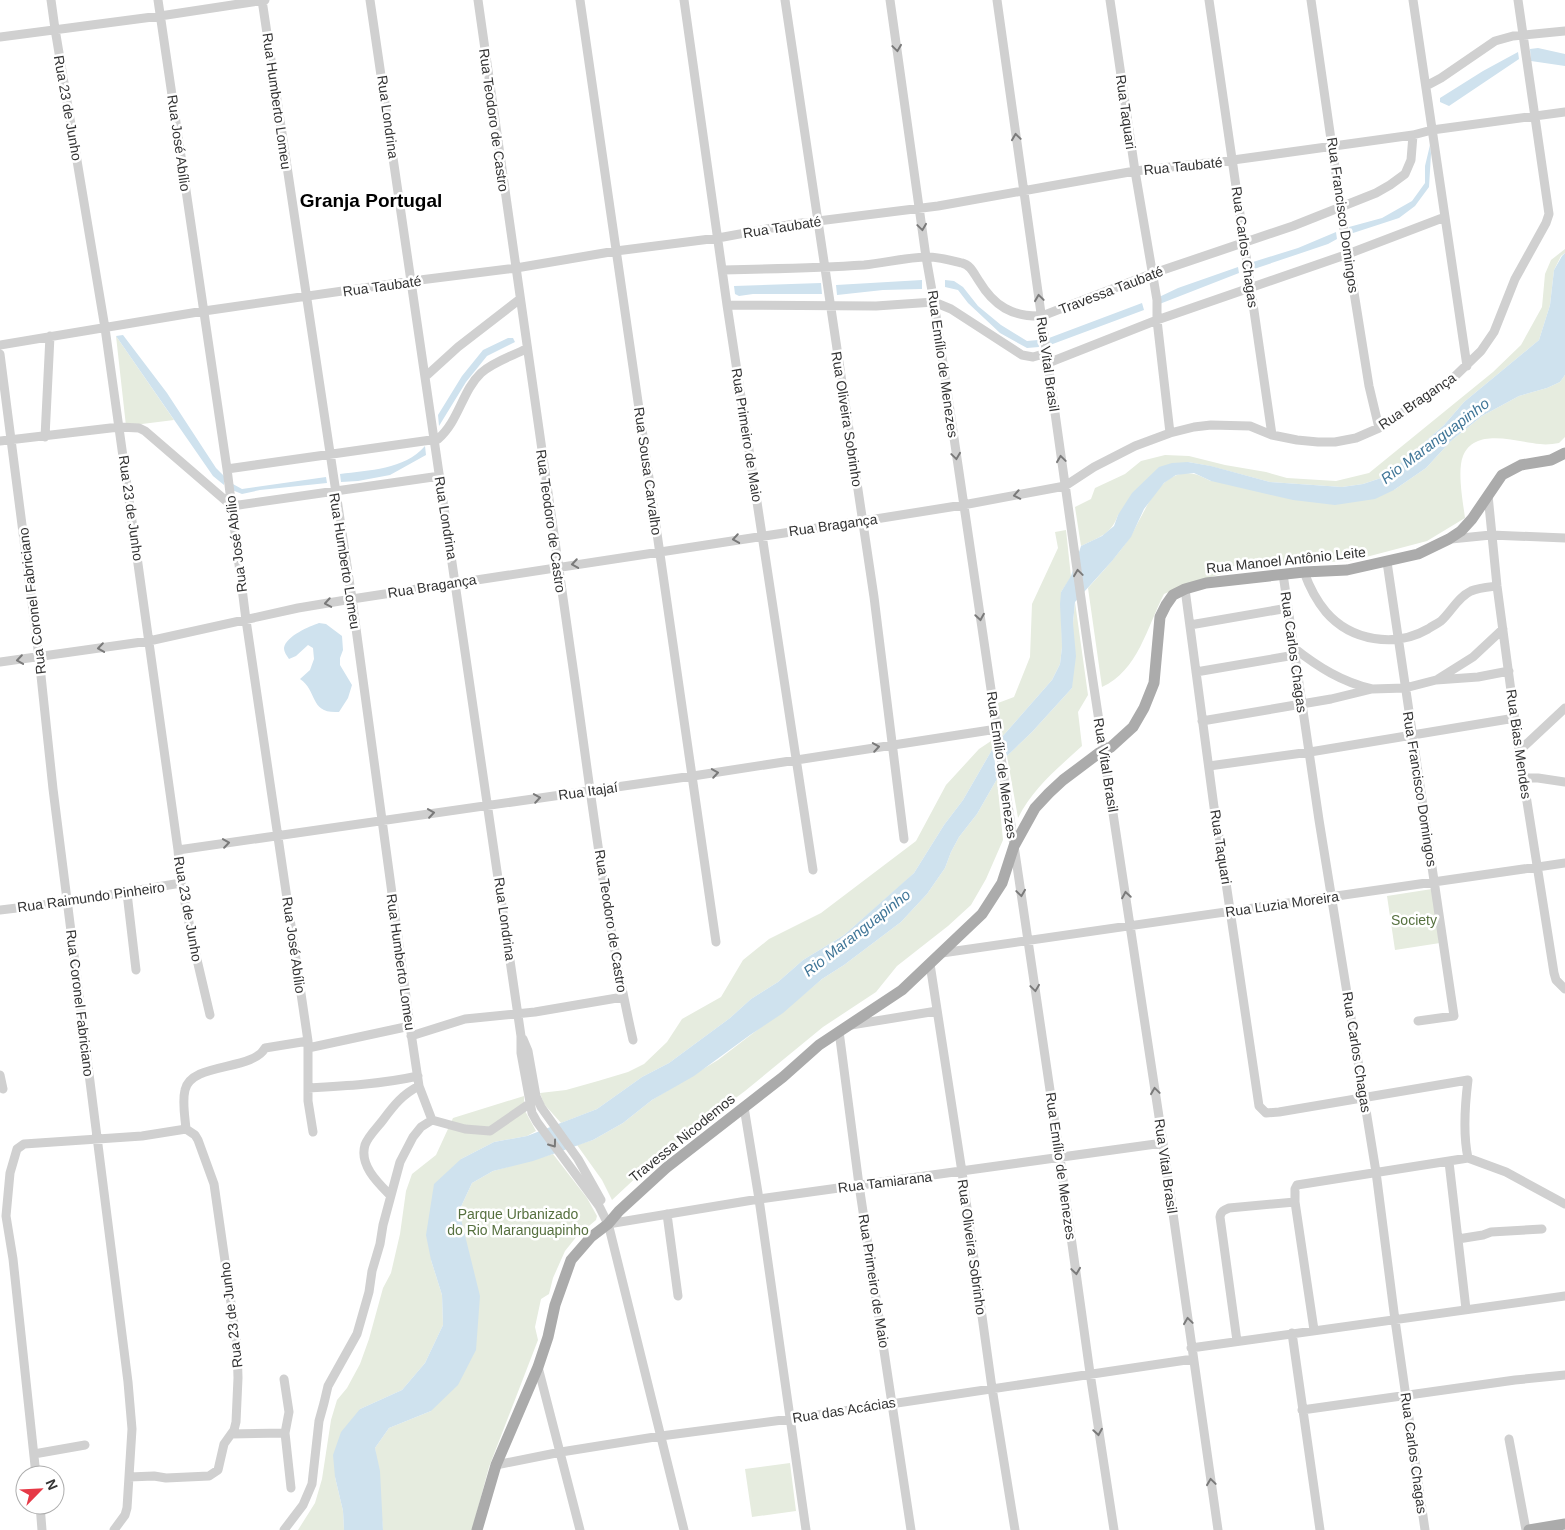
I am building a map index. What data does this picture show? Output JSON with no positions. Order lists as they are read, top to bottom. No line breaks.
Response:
{"streets":{"main road":["Rua Manoel Antônio Leite","Travessa Nicodemos"],"street":["Rua Humberto Lomeu","Rua 23 de Junho","Rua Taquari","Rua Londrina","Rua Teodoro de Castro","Rua José Abílio","Rua Taubaté","Rua Francisco Domingos","Rua Carlos Chagas","Travessa Taubaté","Rua Emílio de Menezes","Rua Vital Brasil","Rua Bragança","Rua Oliveira Sobrinho","Rua Primeiro de Maio","Rua Sousa Carvalho","Rua Coronel Fabriciano","Rua Bias Mendes","Rua Itajaí","Rua Raimundo Pinheiro","Rua Luzia Moreira","Rua Tamiarana","Rua das Acácias"]},"crossings":[["Rua Humberto Lomeu","Rua Taubaté"],["Rua Humberto Lomeu","Rua Bragança"],["Rua Humberto Lomeu","Rua Itajaí"],["Rua 23 de Junho","Rua Taubaté"],["Rua 23 de Junho","Rua Bragança"],["Rua 23 de Junho","Rua Coronel Fabriciano"],["Rua 23 de Junho","Rua Itajaí"],["Rua 23 de Junho","Rua Raimundo Pinheiro"],["Rua Taquari","Rua Taubaté"],["Rua Taquari","Rua Carlos Chagas"],["Rua Taquari","Travessa Taubaté"],["Rua Taquari","Rua Bragança"],["Rua Taquari","Rua Manoel Antônio Leite"],["Rua Taquari","Rua Luzia Moreira"],["Rua Taquari","Travessa Nicodemos"],["Rua Londrina","Rua Taubaté"],["Rua Londrina","Rua Bragança"],["Rua Londrina","Rua Itajaí"],["Rua Teodoro de Castro","Rua Taubaté"],["Rua Teodoro de Castro","Rua Bragança"],["Rua Teodoro de Castro","Rua Itajaí"],["Rua José Abílio","Rua Taubaté"],["Rua José Abílio","Rua Bragança"],["Rua José Abílio","Rua Itajaí"],["Rua Taubaté","Rua Francisco Domingos"],["Rua Taubaté","Rua Carlos Chagas"],["Rua Taubaté","Travessa Taubaté"],["Rua Taubaté","Rua Emílio de Menezes"],["Rua Taubaté","Rua Vital Brasil"],["Rua Taubaté","Rua Bragança"],["Rua Taubaté","Rua Oliveira Sobrinho"],["Rua Taubaté","Rua Primeiro de Maio"],["Rua Taubaté","Rua Sousa Carvalho"],["Rua Francisco Domingos","Travessa Taubaté"],["Rua Francisco Domingos","Rua Bragança"],["Rua Francisco Domingos","Rua Manoel Antônio Leite"],["Rua Francisco Domingos","Rua Luzia Moreira"],["Rua Carlos Chagas","Travessa Taubaté"],["Rua Carlos Chagas","Rua Bragança"],["Rua Carlos Chagas","Rua Manoel Antônio Leite"],["Rua Carlos Chagas","Rua Luzia Moreira"],["Travessa Taubaté","Rua Emílio de Menezes"],["Travessa Taubaté","Rua Vital Brasil"],["Travessa Taubaté","Rua Oliveira Sobrinho"],["Travessa Taubaté","Rua Primeiro de Maio"],["Rua Emílio de Menezes","Rua Bragança"],["Rua Emílio de Menezes","Rua Itajaí"],["Rua Emílio de Menezes","Rua Luzia Moreira"],["Rua Emílio de Menezes","Travessa Nicodemos"],["Rua Emílio de Menezes","Rua Tamiarana"],["Rua Emílio de Menezes","Rua das Acácias"],["Rua Vital Brasil","Rua Bragança"],["Rua Vital Brasil","Rua Luzia Moreira"],["Rua Vital Brasil","Travessa Nicodemos"],["Rua Vital Brasil","Rua Tamiarana"],["Rua Vital Brasil","Rua das Acácias"],["Rua Bragança","Rua Oliveira Sobrinho"],["Rua Bragança","Rua Primeiro de Maio"],["Rua Bragança","Rua Sousa Carvalho"],["Rua Bragança","Rua Coronel Fabriciano"],["Rua Oliveira Sobrinho","Rua Itajaí"],["Rua Oliveira Sobrinho","Travessa Nicodemos"],["Rua Oliveira Sobrinho","Rua Tamiarana"],["Rua Oliveira Sobrinho","Rua das Acácias"],["Rua Primeiro de Maio","Rua Itajaí"],["Rua Primeiro de Maio","Travessa Nicodemos"],["Rua Primeiro de Maio","Rua Tamiarana"],["Rua Primeiro de Maio","Rua das Acácias"],["Rua Sousa Carvalho","Rua Itajaí"],["Rua Manoel Antônio Leite","Rua Bias Mendes"],["Rua Manoel Antônio Leite","Travessa Nicodemos"],["Rua Coronel Fabriciano","Rua Raimundo Pinheiro"],["Rua Bias Mendes","Rua Luzia Moreira"],["Rua Luzia Moreira","Travessa Nicodemos"],["Travessa Nicodemos","Rua Tamiarana"],["Travessa Nicodemos","Rua das Acácias"]],"one_way":["Rua Emílio de Menezes","Rua Vital Brasil","Rua Itajaí"],"districts":["Granja Portugal"],"water":["Rio Maranguapinho"],"parks":["Society","Parque Urbanizado do Rio Maranguapinho"],"north":"top right"}
